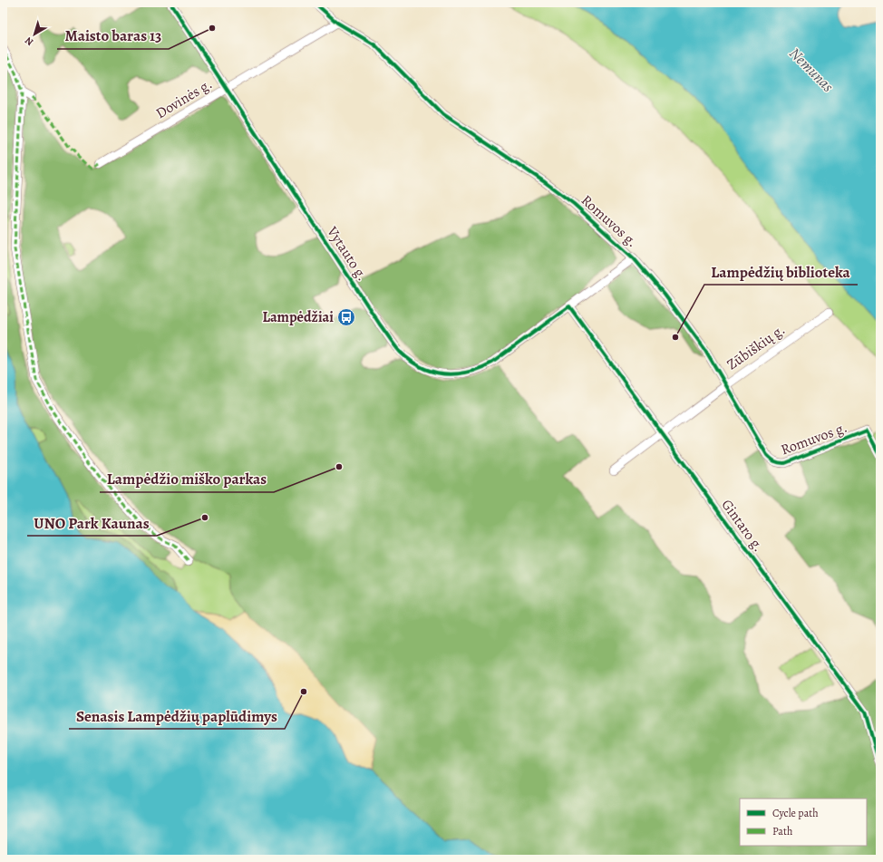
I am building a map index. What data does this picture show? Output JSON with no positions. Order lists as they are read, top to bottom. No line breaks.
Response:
{"streets":{"street":["Dovinės g.","Romuvos g.","Vytauto g.","Zūbiškių g.","Gintaro g."]},"crossings":[["Dovinės g.","Romuvos g."],["Dovinės g.","Vytauto g."],["Romuvos g.","Vytauto g."],["Romuvos g.","Zūbiškių g."],["Vytauto g.","Gintaro g."],["Zūbiškių g.","Gintaro g."]],"water":["Nemunas"],"places":{"other":["Maisto baras 13","Lampėdžių biblioteka","Lampėdžio miško parkas","UNO Park Kaunas","Senasis Lampėdžių paplūdimys"],"bus stop":["Lampėdžiai"]},"legend":["Cycle path","Path"],"north":"bottom left"}
